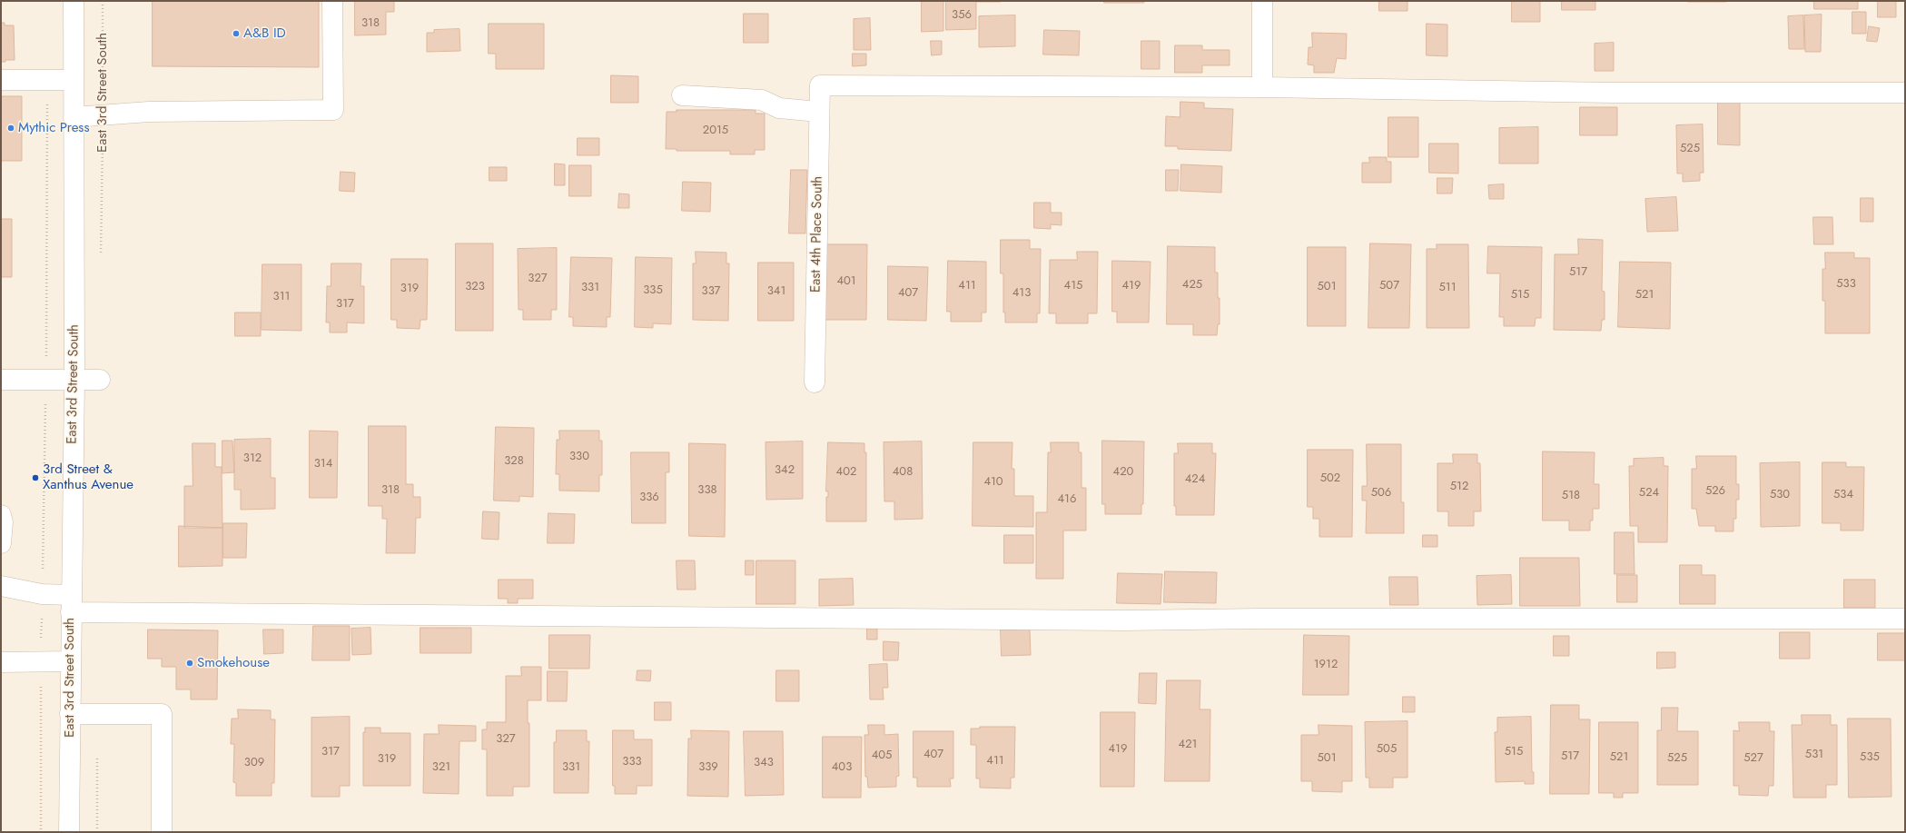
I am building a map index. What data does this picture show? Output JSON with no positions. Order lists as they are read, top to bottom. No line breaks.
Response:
{"streets":{"street":["East 3rd Street South","East 4th Place South"]},"places":["A&B ID","Mythic Press","3rd Street & Xanthus Avenue","Smokehouse"],"house_numbers":["356","318","2015","525","517","327","401","533","425","411","415","419","507","323","501","331","511","319","335","337","341","407","413","515","521","311","317","330","312","328","314","342","402","408","420","502","424","410","512","318","338","526","506","524","530","534","518","336","416","1912","327","421","419","505","317","515","407","531","405","517","521","535","501","525","527","319","411","333","309","343","321","331","339","403"]}
